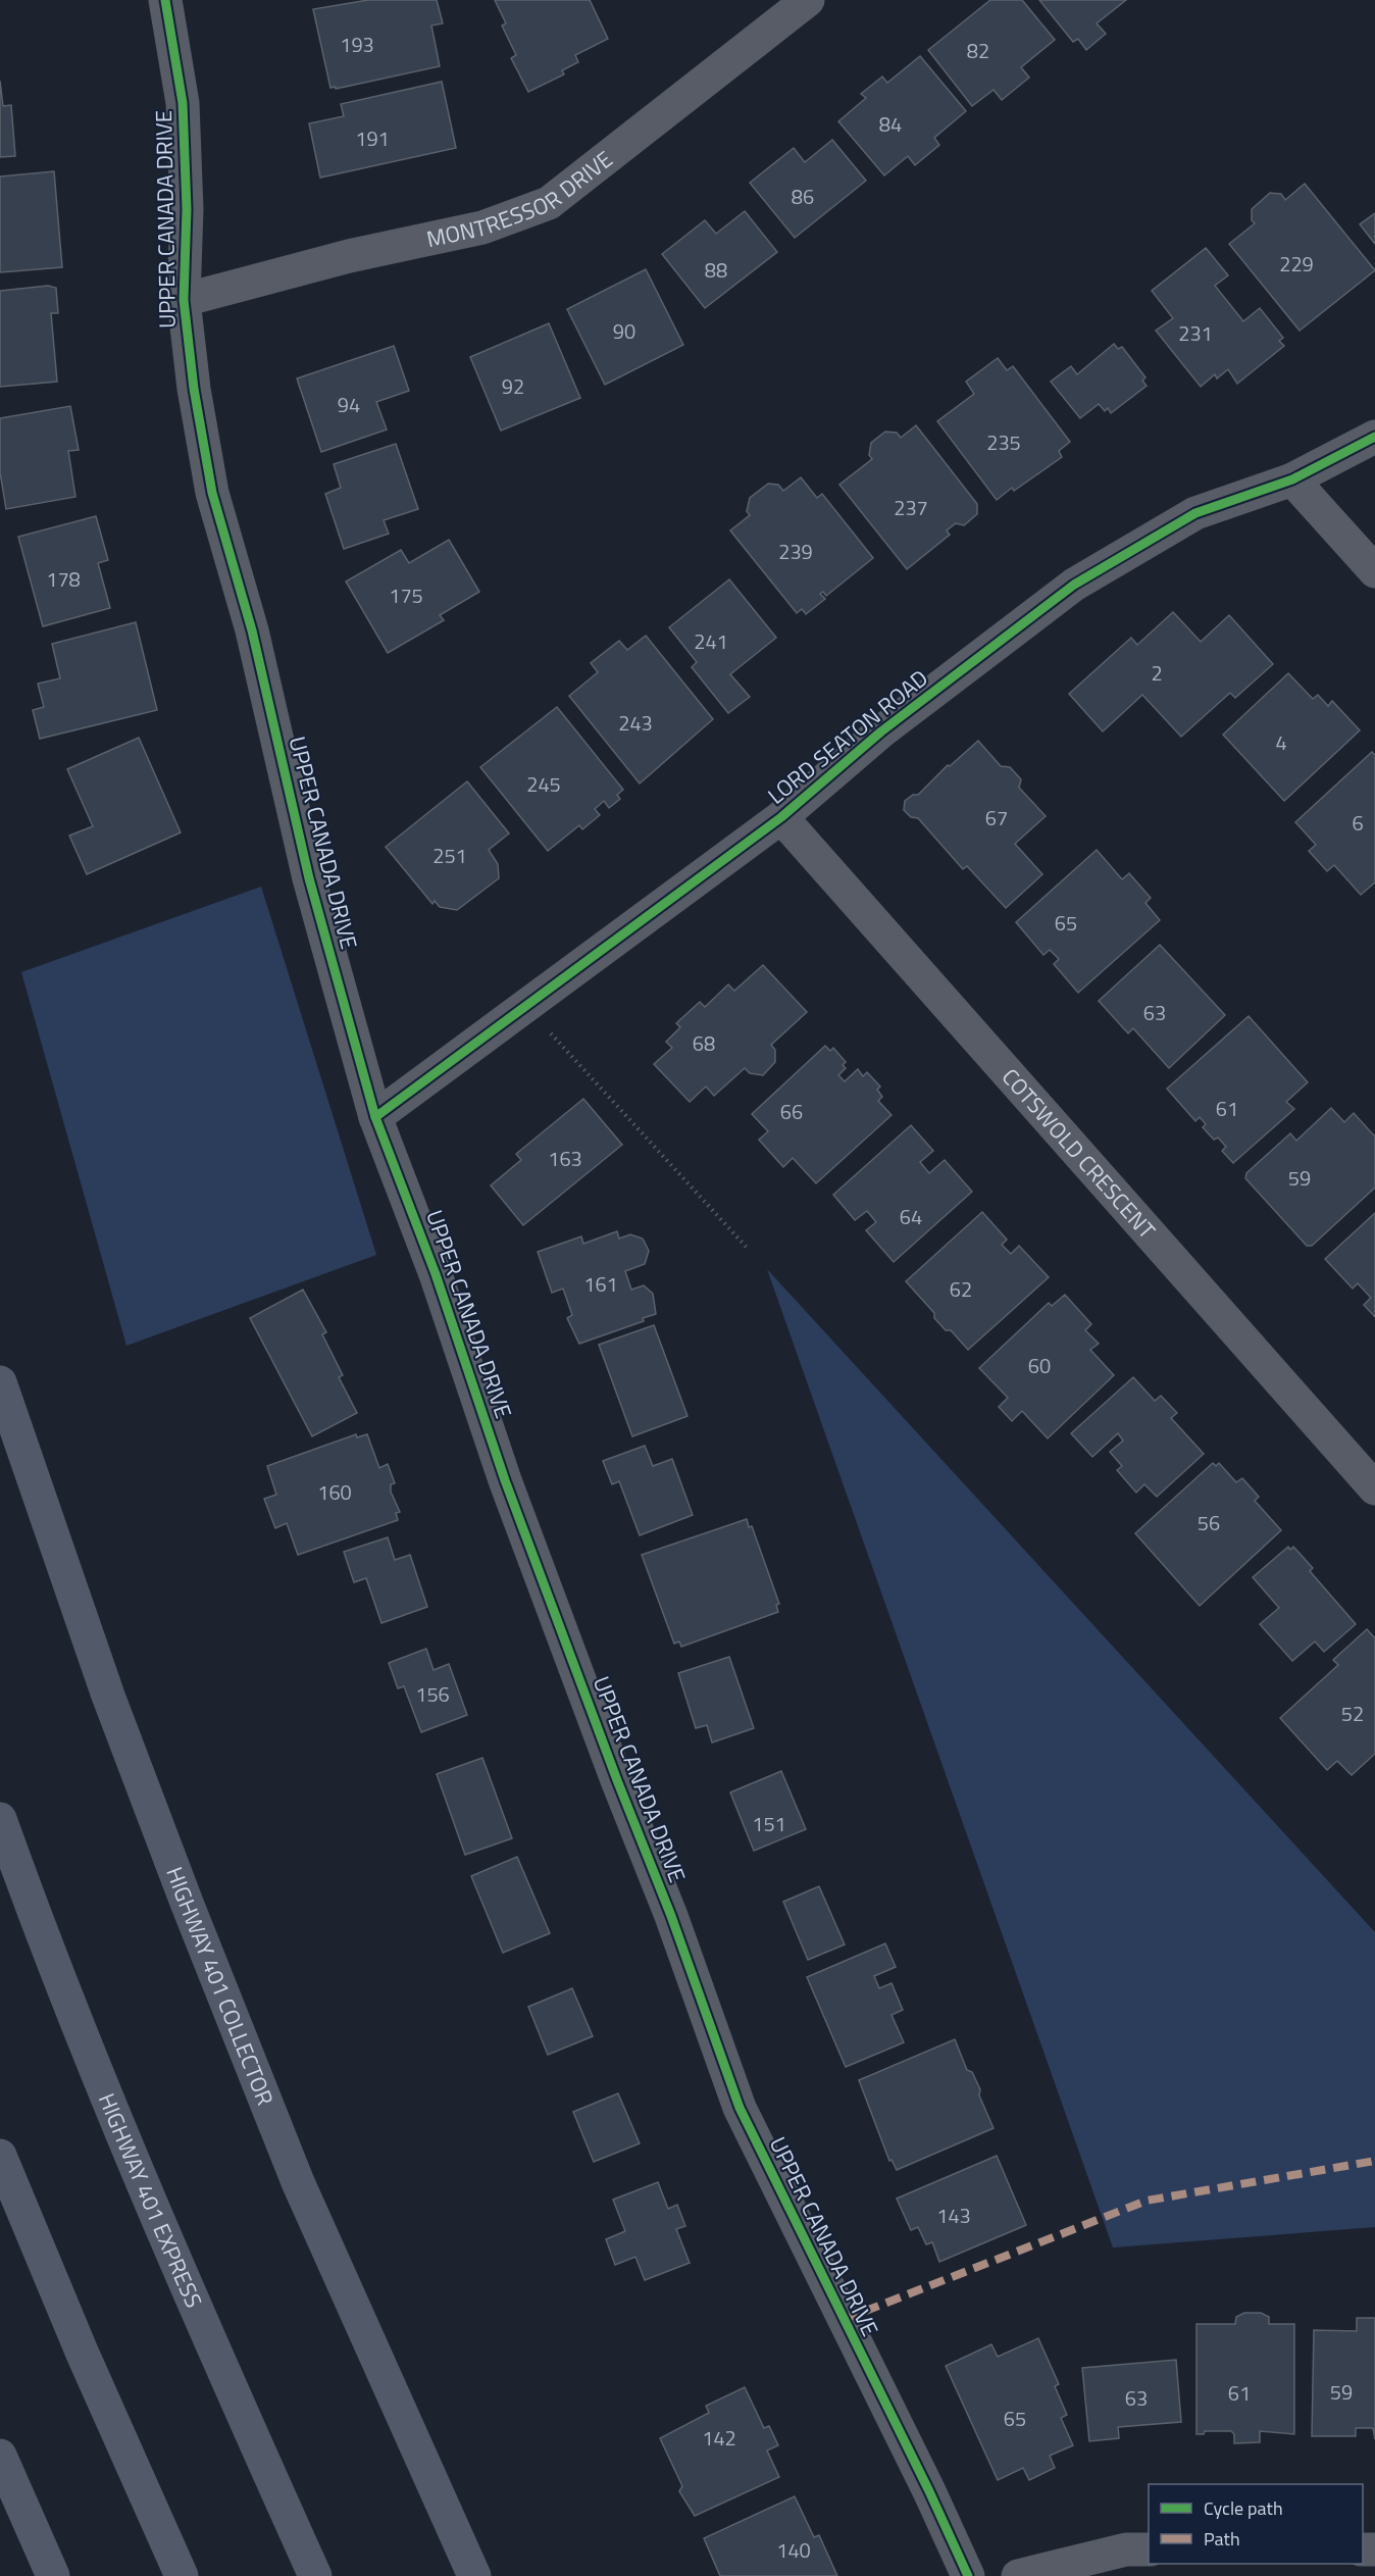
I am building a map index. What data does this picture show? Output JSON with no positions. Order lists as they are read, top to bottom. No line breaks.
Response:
{"streets":{"highway":["HIGHWAY 401 COLLECTOR","HIGHWAY 401 EXPRESS"],"street":["MONTRESSOR DRIVE","UPPER CANADA DRIVE","LORD SEATON ROAD","COTSWOLD CRESCENT"]},"crossings":[["MONTRESSOR DRIVE","UPPER CANADA DRIVE"],["UPPER CANADA DRIVE","LORD SEATON ROAD"],["LORD SEATON ROAD","COTSWOLD CRESCENT"]],"house_numbers":["193","82","84","191","86","229","88","90","231","92","94","235","237","239","178","175","241","2","243","4","245","67","6","251","65","63","68","61","66","163","59","64","161","62","60","160","56","156","52","151","143","59","61","63","65","142","140"],"legend":["Cycle path","Path"]}
